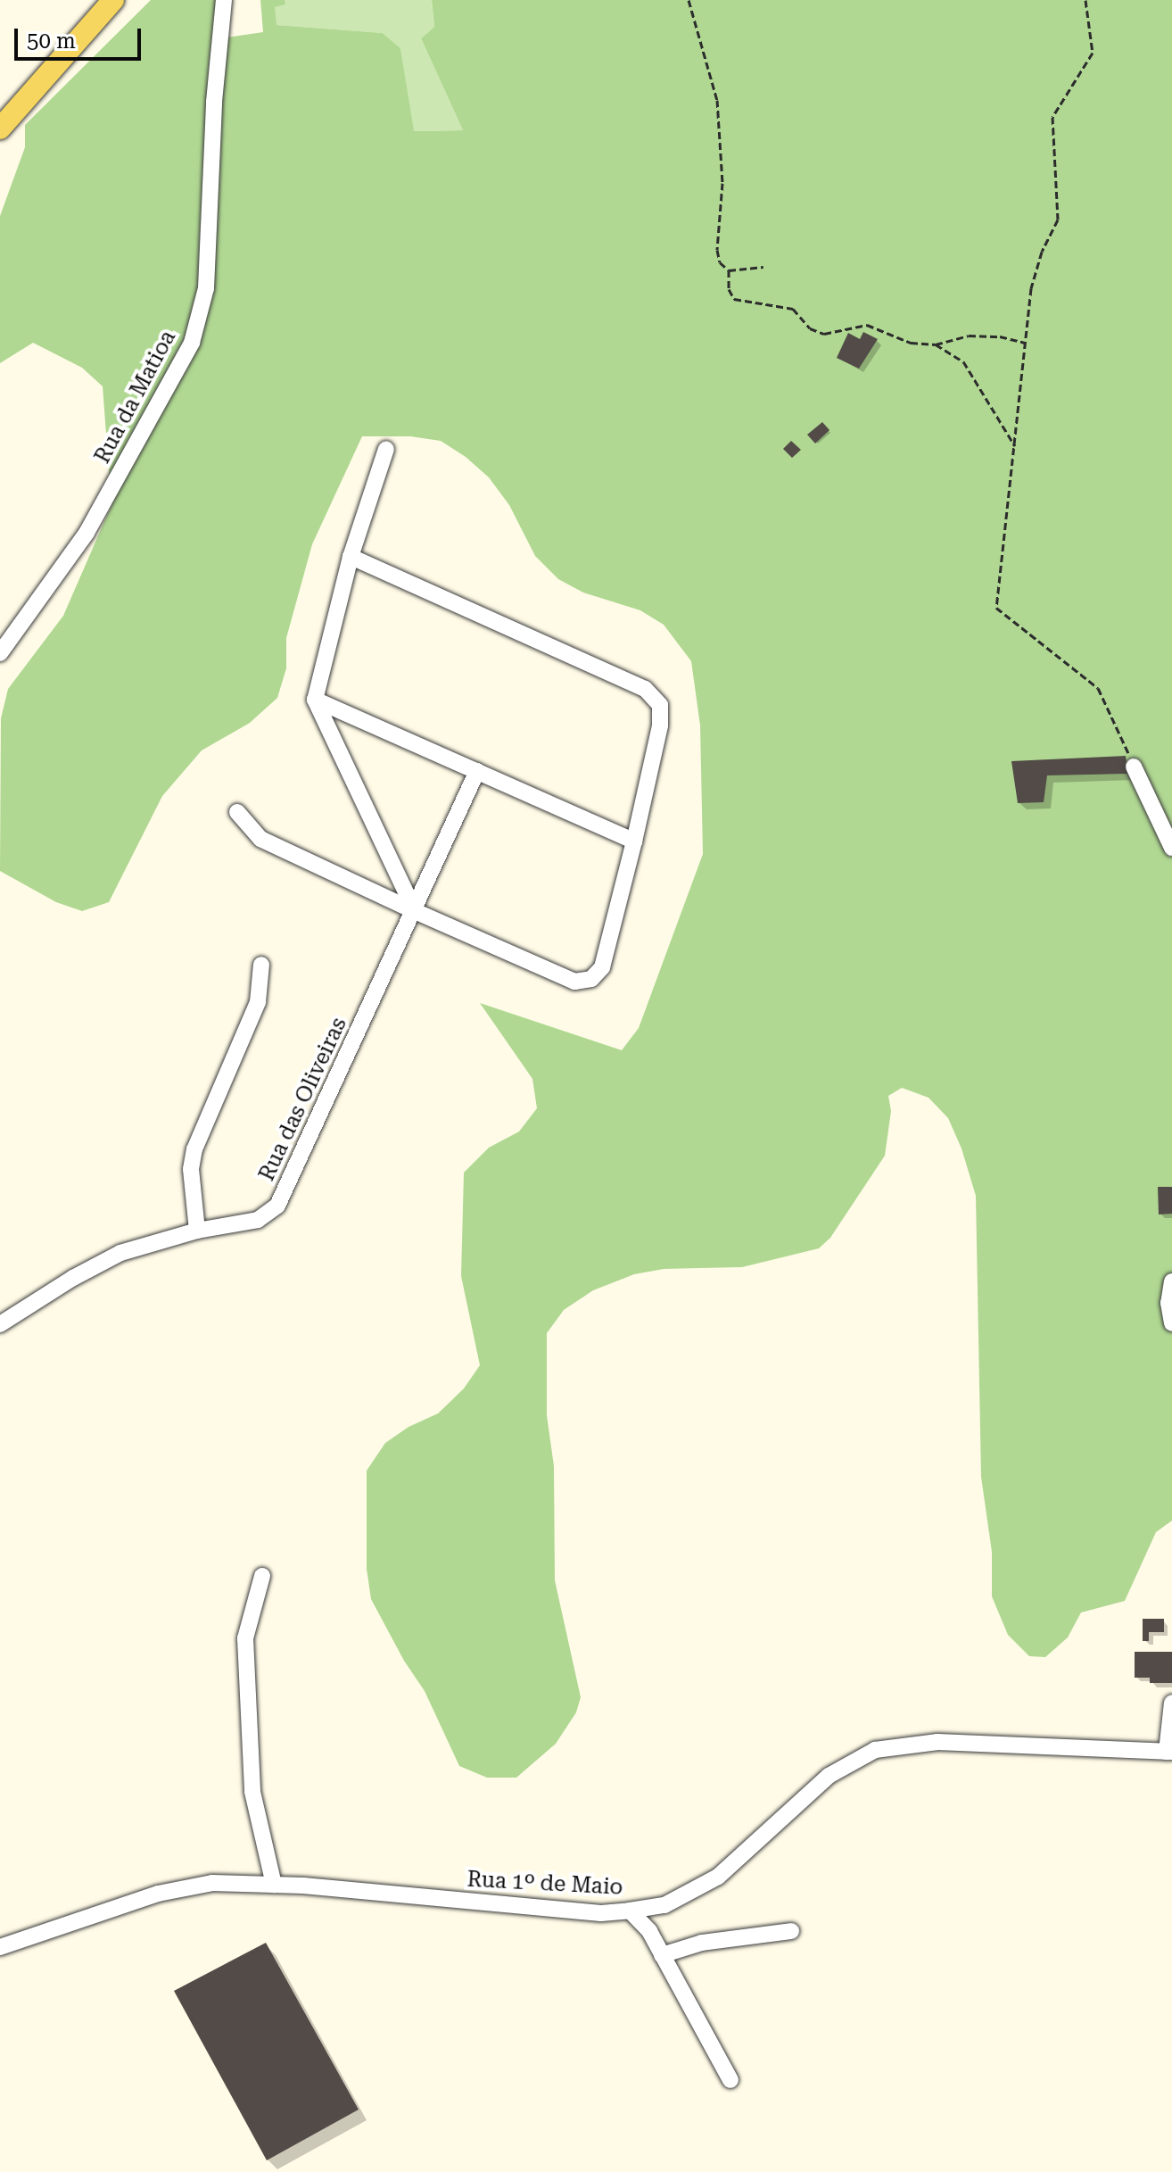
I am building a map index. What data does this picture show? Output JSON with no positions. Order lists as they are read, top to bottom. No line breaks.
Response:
{"streets":{"street":["Rua da Matioa","Rua das Oliveiras","Rua 1º de Maio"]},"scale_bar":"50 m"}
